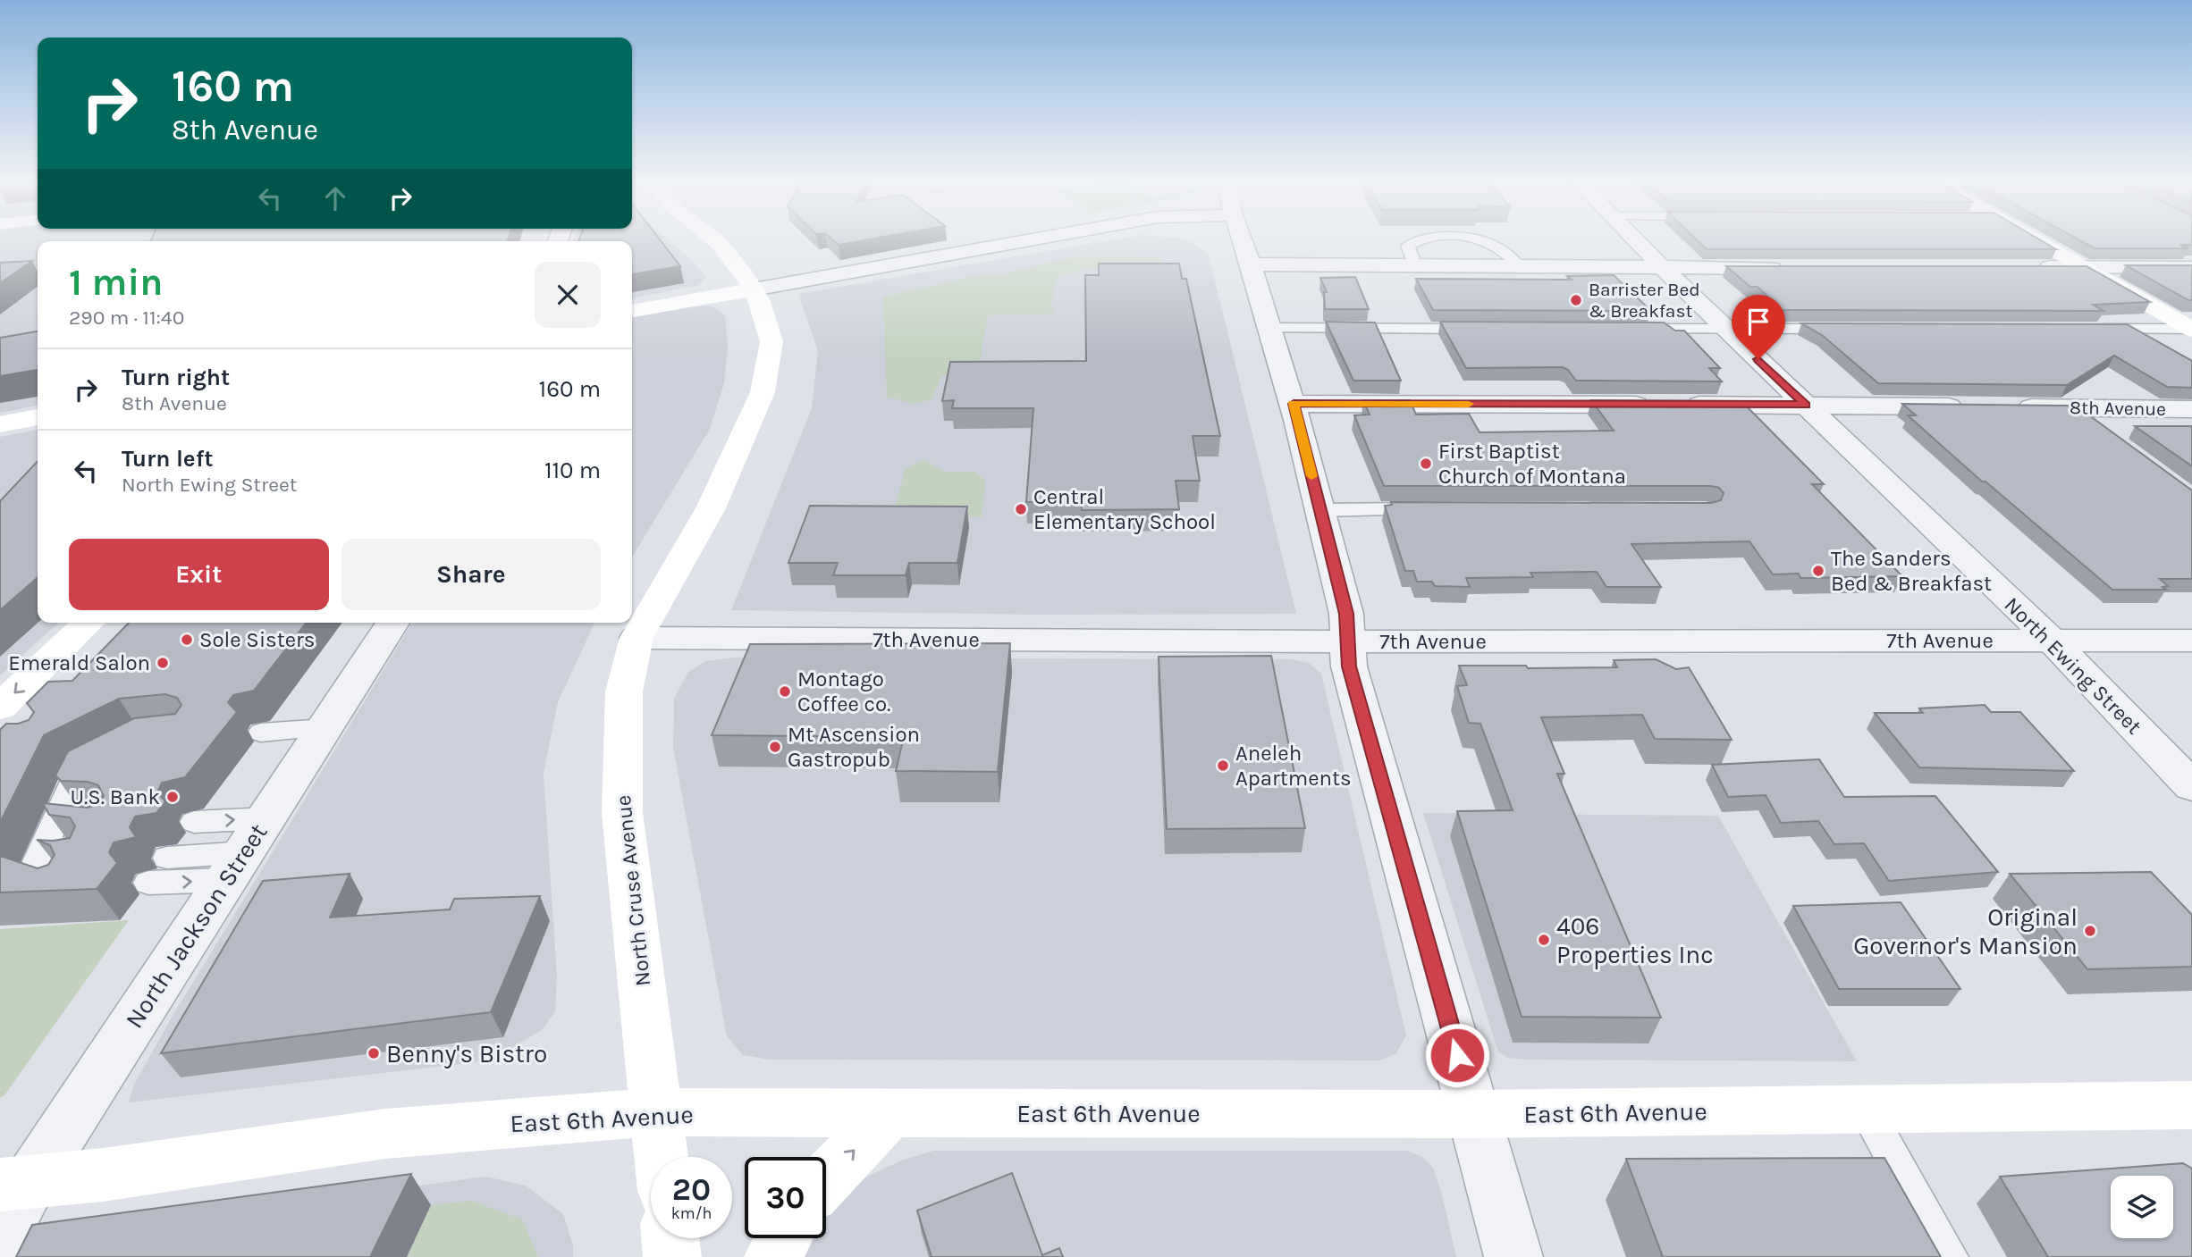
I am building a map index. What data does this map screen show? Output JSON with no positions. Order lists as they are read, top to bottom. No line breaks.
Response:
{"streets":{"street":["8th Avenue","7th Avenue","North Ewing Street","North Cruse Avenue","North Jackson Street","East 6th Avenue"]},"crossings":[["7th Avenue","North Ewing Street"],["7th Avenue","North Cruse Avenue"],["North Cruse Avenue","East 6th Avenue"],["North Jackson Street","East 6th Avenue"]],"places":["Barrister Bed & Breakfast","First Baptist Church of Montana","Central Elementary School","The Sanders Bed & Breakfast","Sole Sisters","Emerald Salon","Montago Coffee co.","Mt Ascension Gastropub","Aneleh Apartments","U.S. Bank","Original Governor's Mansion","406 Properties Inc","Benny's Bistro"],"page":{"turn":["160 m","8th Avenue"],"heading":["1 min","290 m · 11:40"],"list":[{"name":"Turn right","note":"8th Avenue","value":"160 m"},{"name":"Turn left","note":"North Ewing Street","value":"110 m"}],"buttons":["Exit","Share"],"speed":"20 km/h","limit":"30"}}
